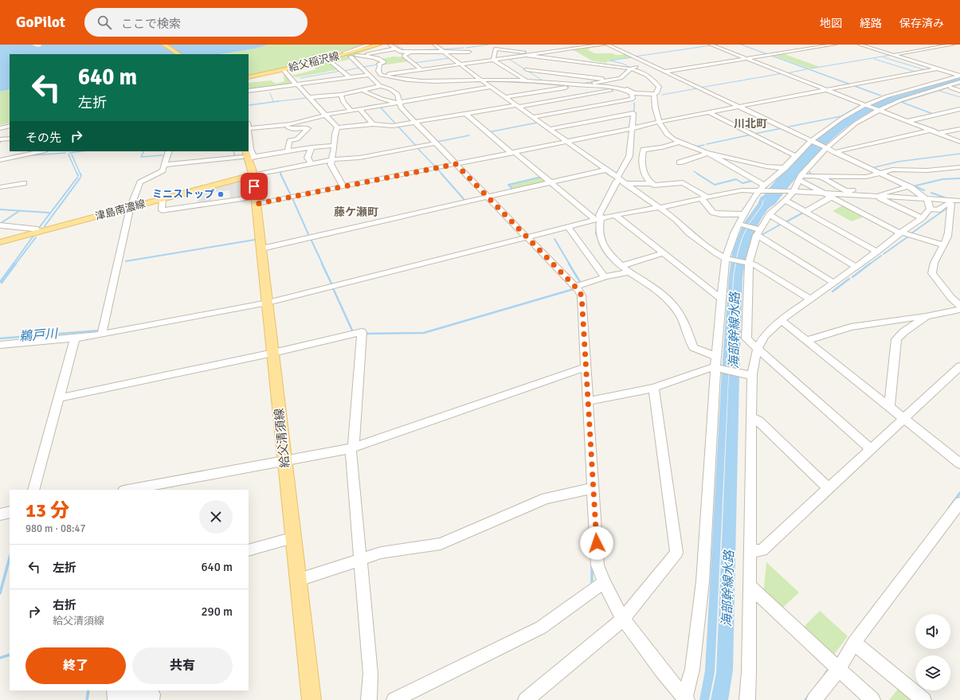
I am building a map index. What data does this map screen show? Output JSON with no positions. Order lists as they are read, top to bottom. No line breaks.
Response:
{"streets":{"main road":["給父稲沢線","津島南濃線","給父清須線"]},"crossings":[["津島南濃線","給父清須線"]],"districts":["川北町","藤ケ瀬町"],"water":["海部幹線水路","鵜戸川"],"places":["ミニストップ"],"page":{"header":"GoPilot","search":"ここで検索","nav":["地図","経路","保存済み"],"turn":["640 m","左折"],"then":"その先","heading":["13 分","980 m · 08:47"],"list":[{"name":"左折","value":"640 m"},{"name":"右折","note":"給父清須線","value":"290 m"}],"buttons":["終了","共有"]}}
